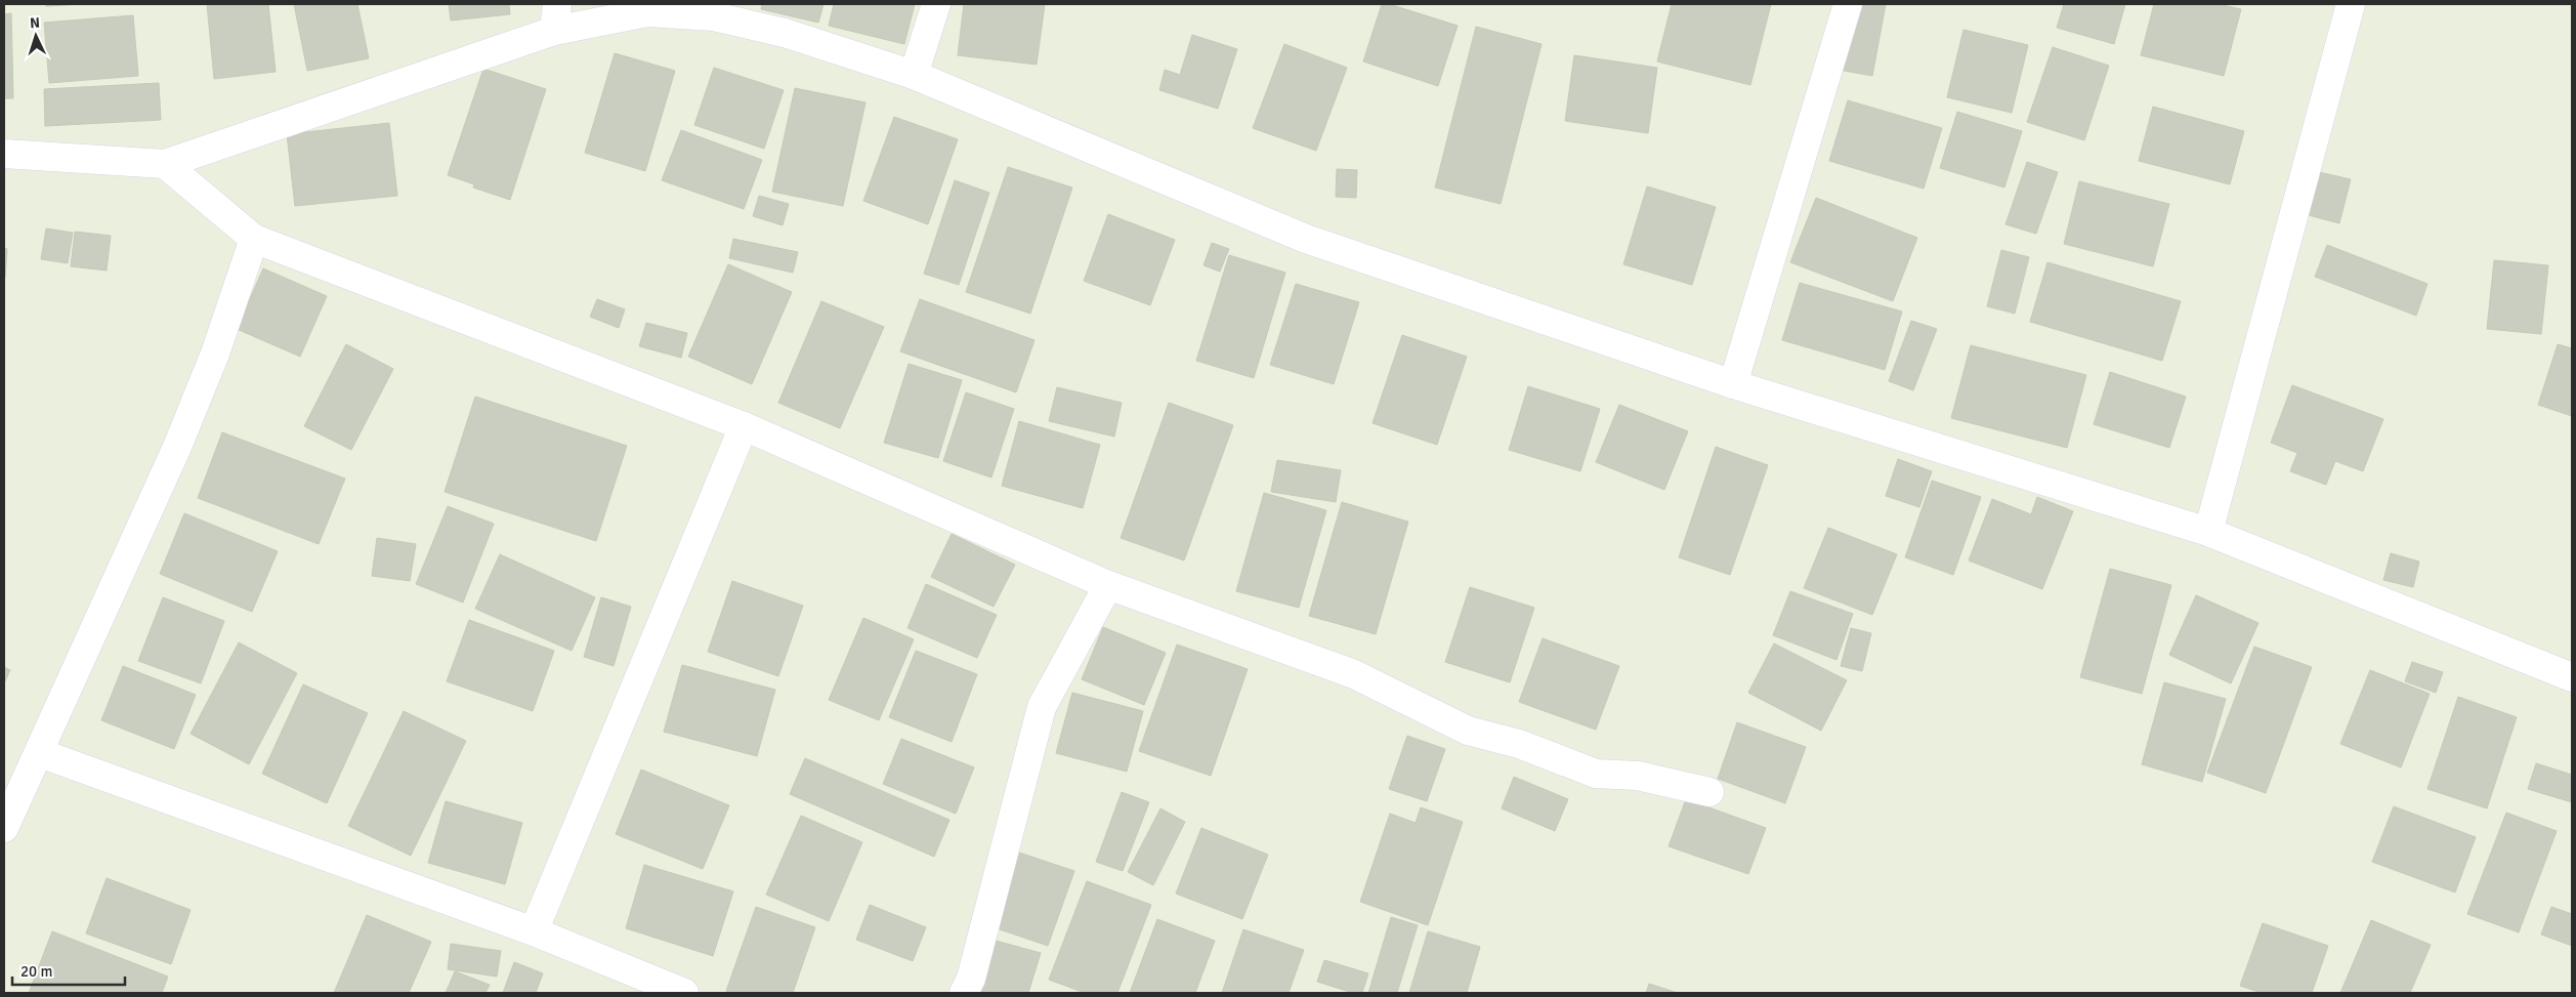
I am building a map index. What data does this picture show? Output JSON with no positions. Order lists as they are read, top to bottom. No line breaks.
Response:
{"scale_bar":"20 m","north":"top"}
